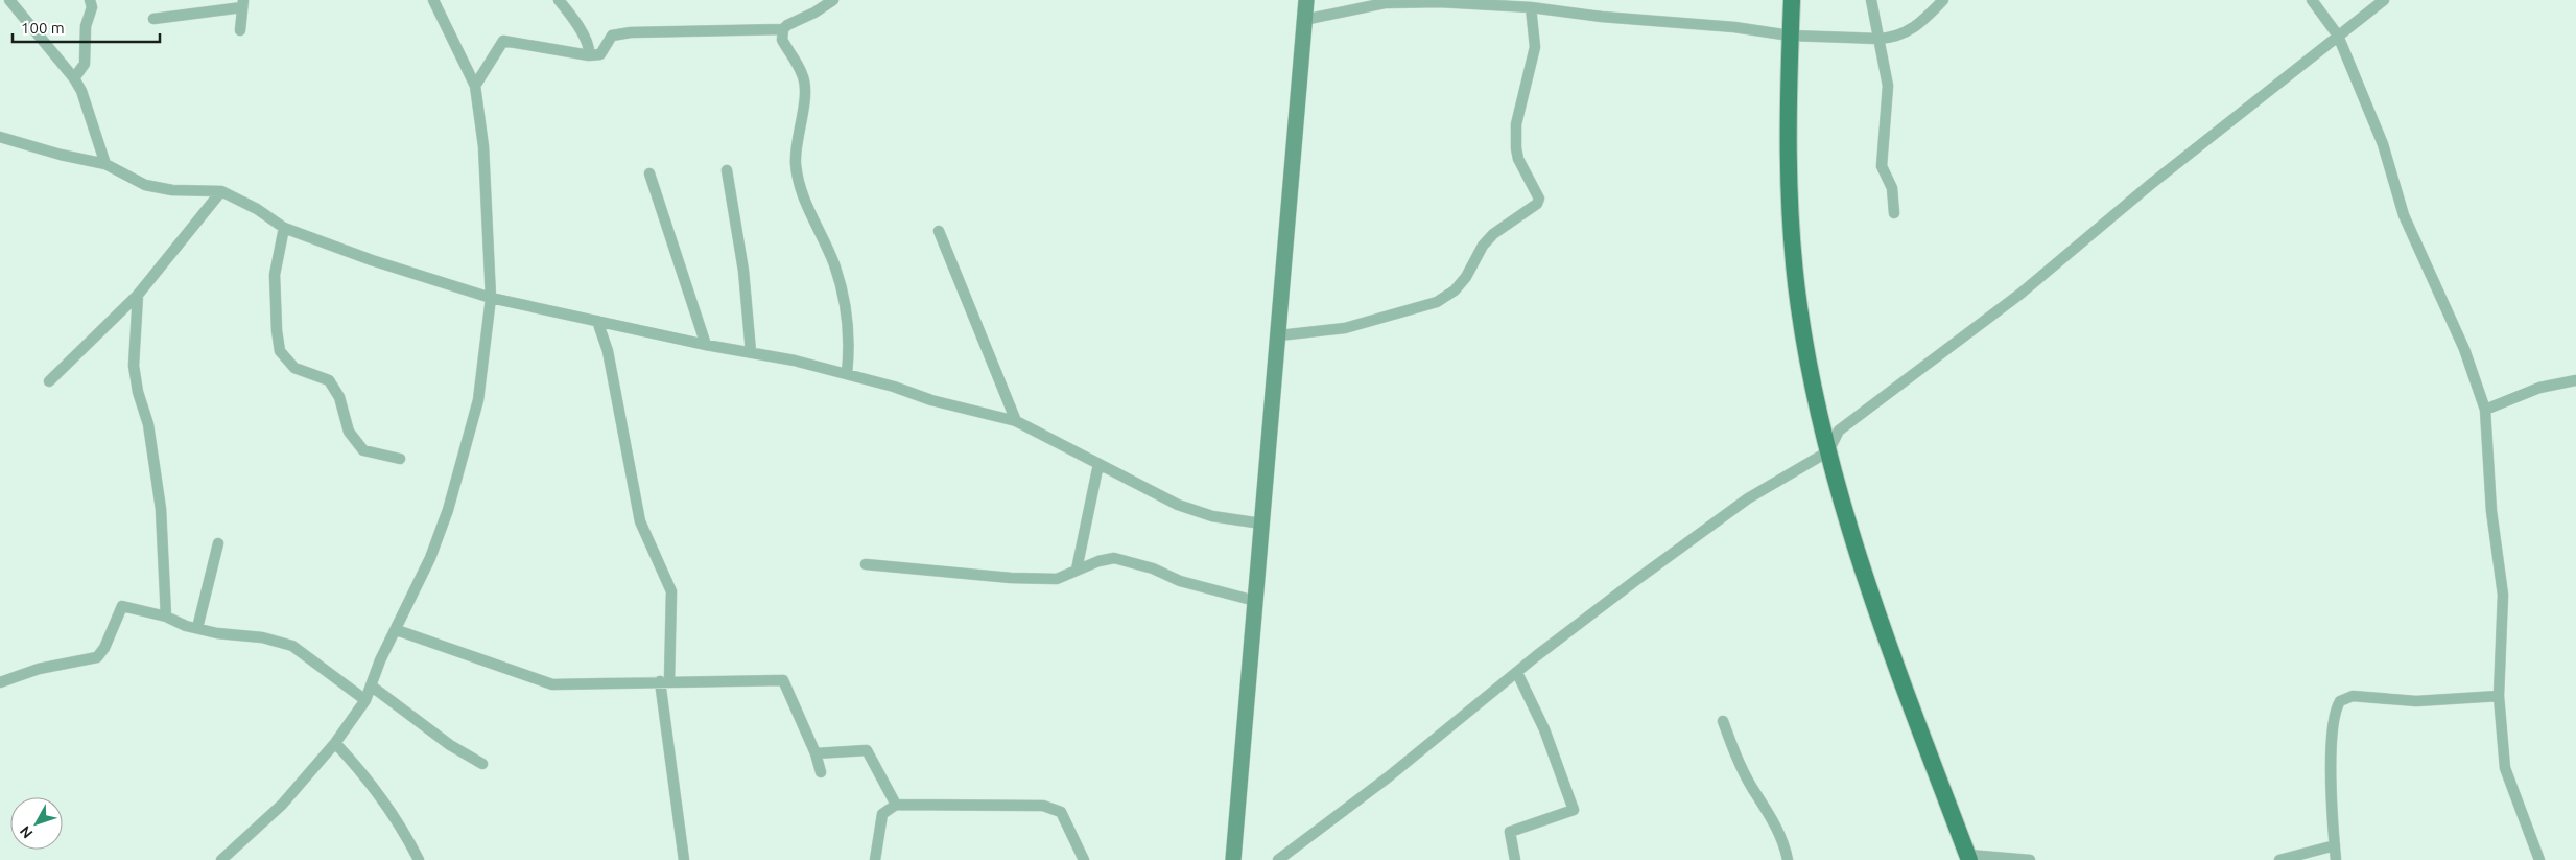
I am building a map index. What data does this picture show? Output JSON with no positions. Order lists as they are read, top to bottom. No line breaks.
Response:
{"scale_bar":"100 m","north":"bottom left"}
